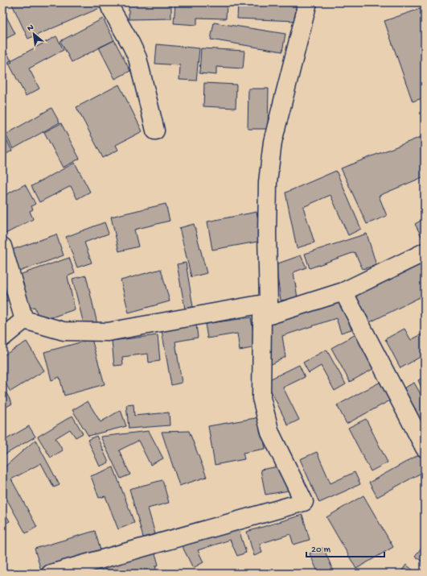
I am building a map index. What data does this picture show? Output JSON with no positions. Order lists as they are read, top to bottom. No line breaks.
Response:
{"scale_bar":"20 m","north":"top left"}
